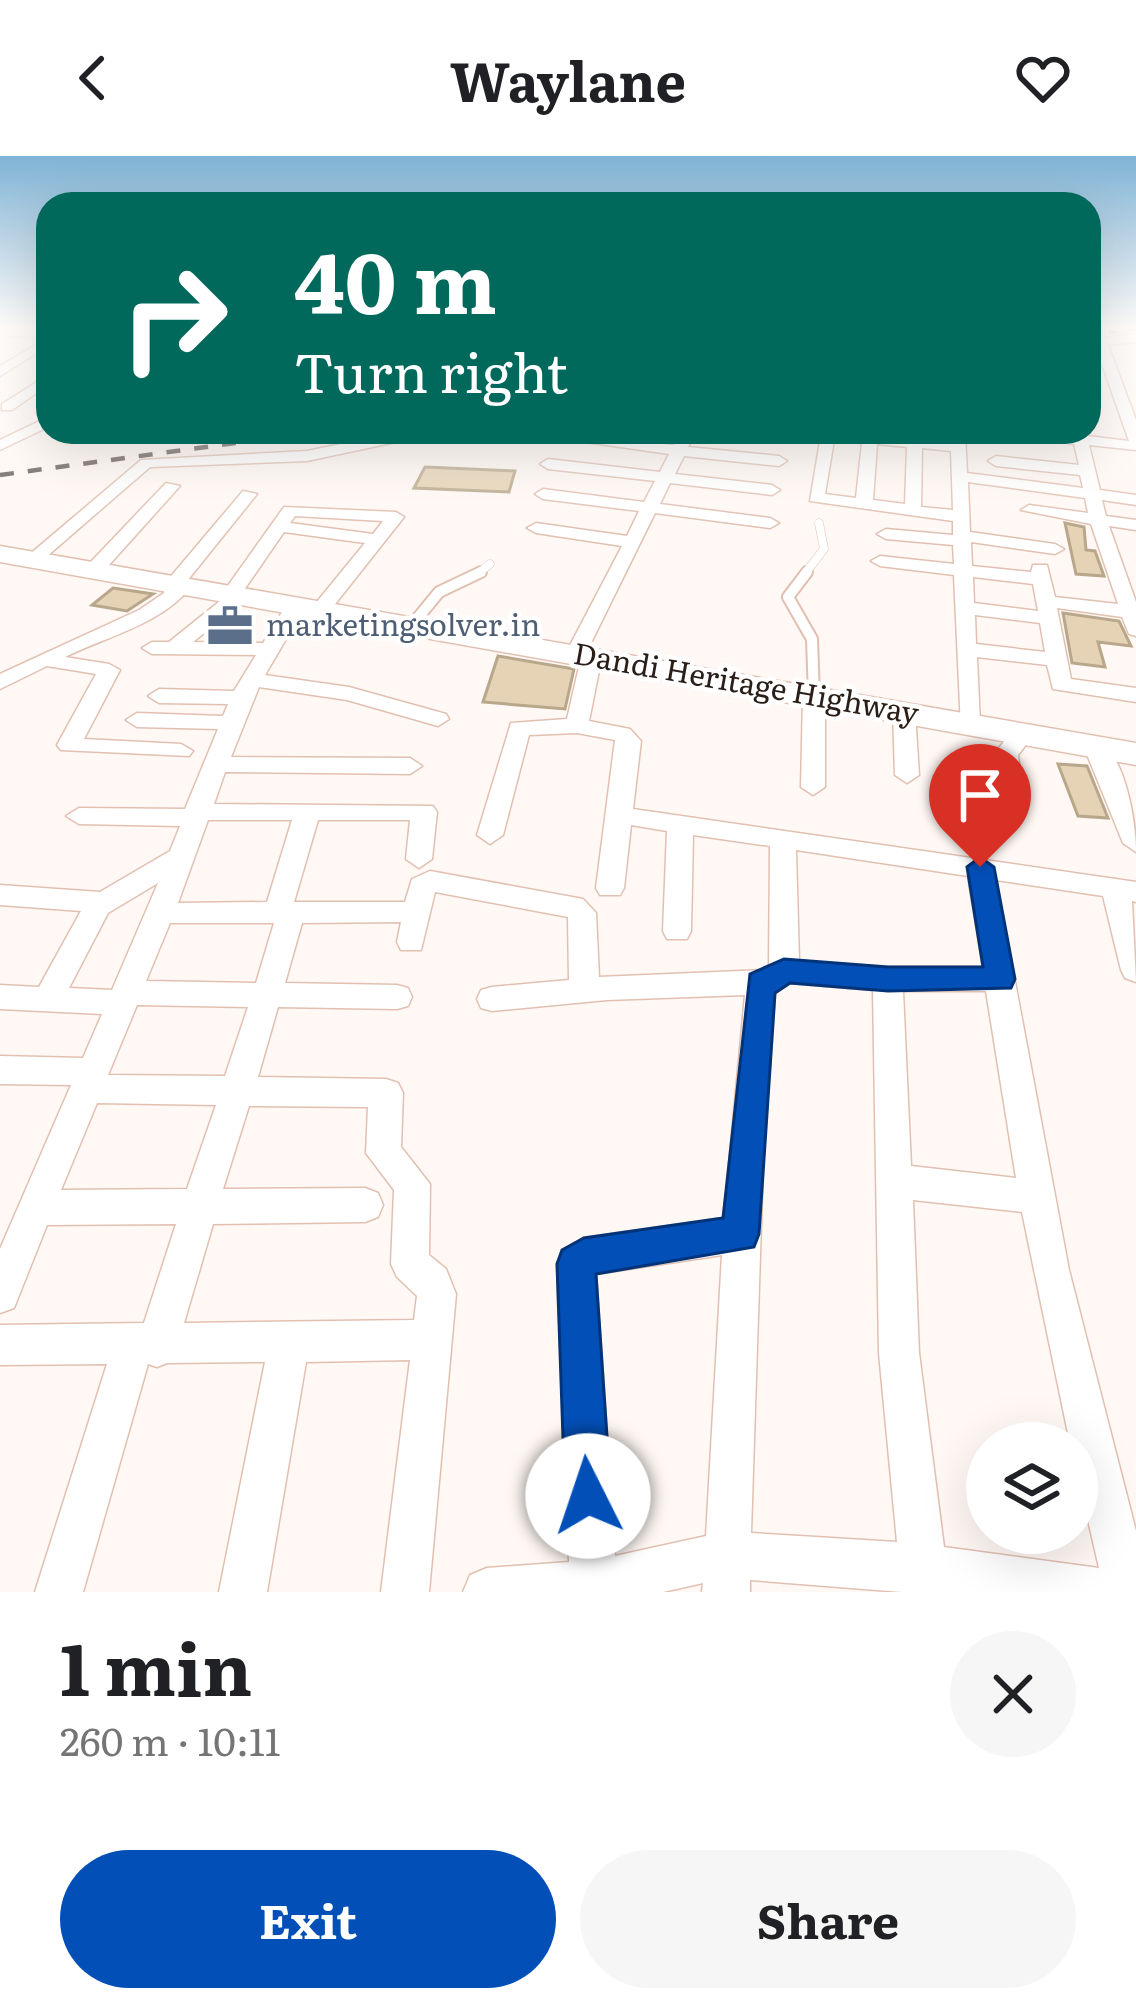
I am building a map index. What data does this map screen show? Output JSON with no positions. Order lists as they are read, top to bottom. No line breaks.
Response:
{"streets":{"highway":["Dandi Heritage Highway"]},"places":{"office":["marketingsolver.in"]},"page":{"header":"Waylane","turn":["40 m","Turn right"],"heading":["1 min","260 m · 10:11"],"buttons":["Exit","Share"]}}
